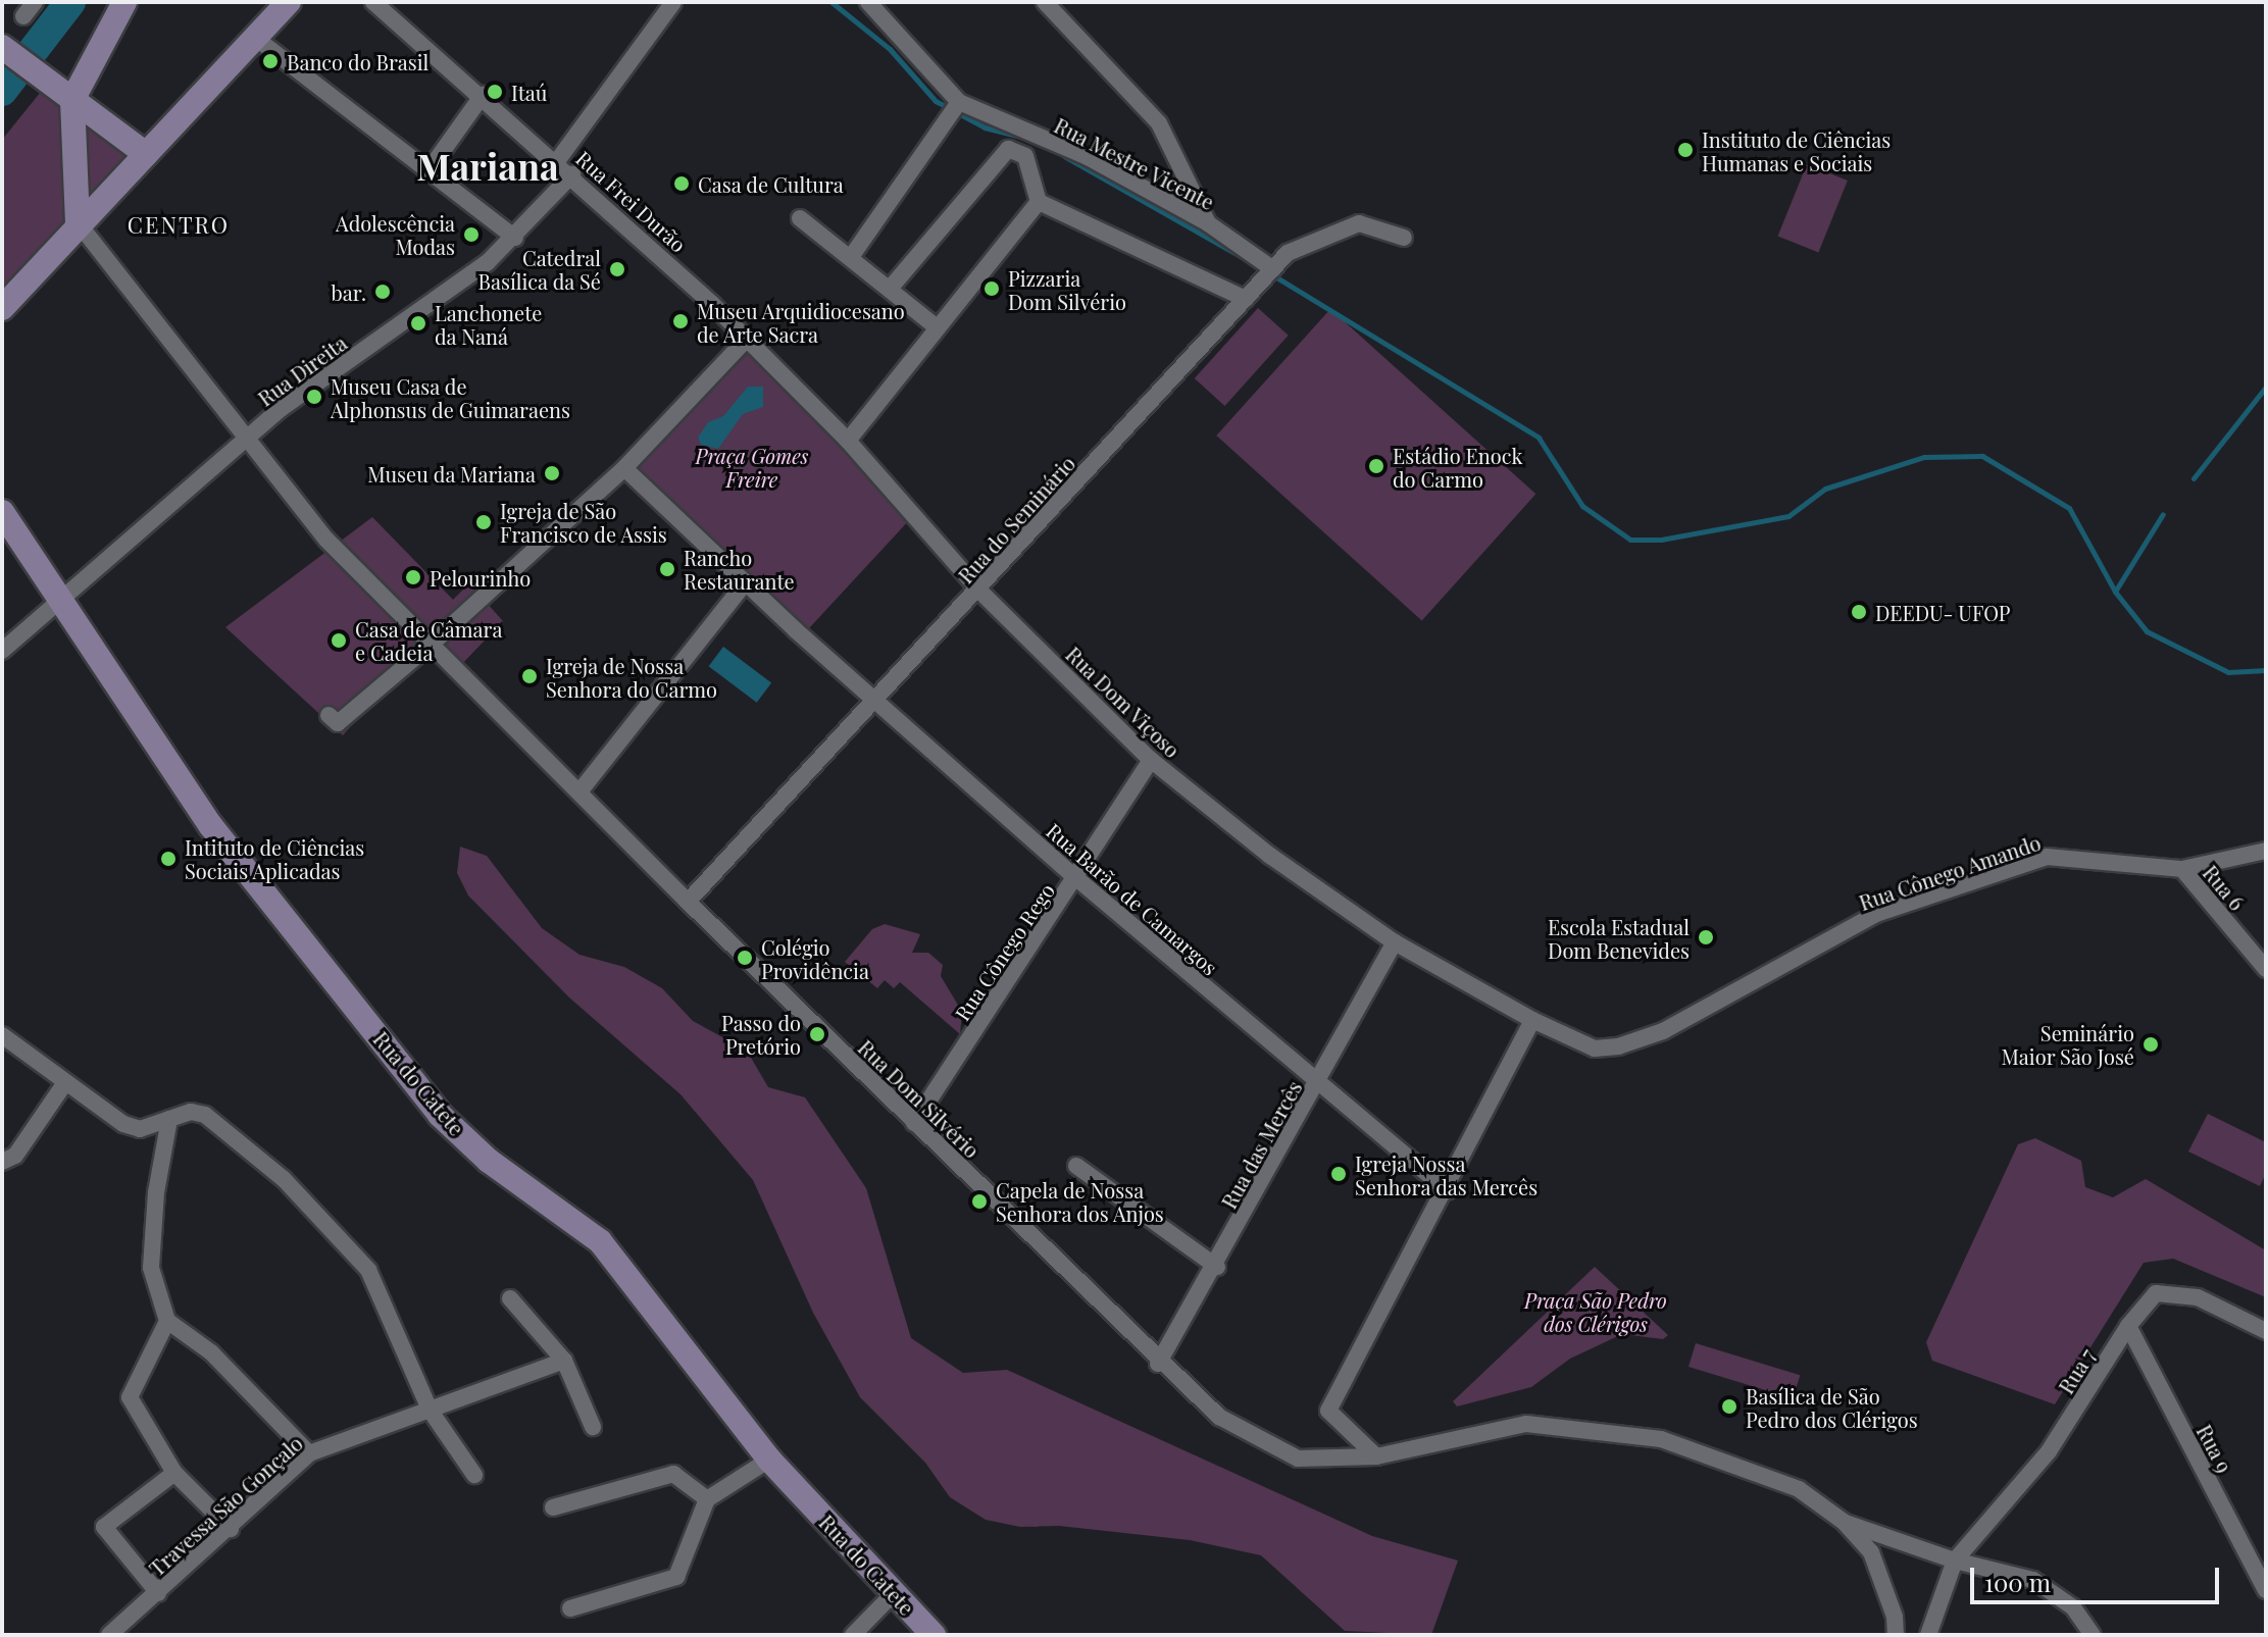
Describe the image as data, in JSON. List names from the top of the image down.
{
  "streets": {
    "street": [
      "Rua Mestre Vicente",
      "Rua Frei Durão",
      "Rua Direita",
      "Rua do Seminário",
      "Rua Dom Viçoso",
      "Rua Cônego Amando",
      "Rua 6",
      "Rua Barão de Camargos",
      "Rua Cônego Rego",
      "Rua do Catete",
      "Rua Dom Silvério",
      "Rua das Mercês",
      "Rua 7",
      "Rua 9",
      "Travessa São Gonçalo"
    ]
  },
  "crossings": [
    ["Rua Mestre Vicente", "Rua do Seminário"],
    ["Rua Frei Durão", "Rua Direita"],
    ["Rua Frei Durão", "Rua Dom Viçoso"],
    ["Rua Direita", "Rua do Catete"],
    ["Rua Direita", "Rua Dom Silvério"],
    ["Rua do Seminário", "Rua Dom Viçoso"],
    ["Rua do Seminário", "Rua Barão de Camargos"],
    ["Rua do Seminário", "Rua Dom Silvério"],
    ["Rua Dom Viçoso", "Rua Cônego Amando"],
    ["Rua Dom Viçoso", "Rua Cônego Rego"],
    ["Rua Dom Viçoso", "Rua das Mercês"],
    ["Rua Cônego Amando", "Rua 6"],
    ["Rua Barão de Camargos", "Rua Cônego Rego"],
    ["Rua Barão de Camargos", "Rua das Mercês"],
    ["Rua Cônego Rego", "Rua Dom Silvério"],
    ["Rua Dom Silvério", "Rua das Mercês"],
    ["Rua 7", "Rua 9"]
  ],
  "districts": ["Mariana", "CENTRO"],
  "parks": ["Praça Gomes Freire", "Praça São Pedro dos Clérigos"],
  "places": [
    "Banco do Brasil",
    "Itaú",
    "Instituto de Ciências Humanas e Sociais",
    "Casa de Cultura",
    "Adolescência Modas",
    "Catedral Basílica da Sé",
    "Pizzaria Dom Silvério",
    "bar.",
    "Museu Arquidiocesano de Arte Sacra",
    "Lanchonete da Naná",
    "Museu Casa de Alphonsus de Guimaraens",
    "Estádio Enock do Carmo",
    "Museu da Mariana",
    "Igreja de São Francisco de Assis",
    "Rancho Restaurante",
    "Pelourinho",
    "DEEDU- UFOP",
    "Casa de Câmara e Cadeia",
    "Igreja de Nossa Senhora do Carmo",
    "Intituto de Ciências Sociais Aplicadas",
    "Escola Estadual Dom Benevides",
    "Colégio Providência",
    "Passo do Pretório",
    "Seminário Maior São José",
    "Igreja Nossa Senhora das Mercês",
    "Capela de Nossa Senhora dos Anjos",
    "Basílica de São Pedro dos Clérigos"
  ],
  "scale_bar": "100 m"
}
